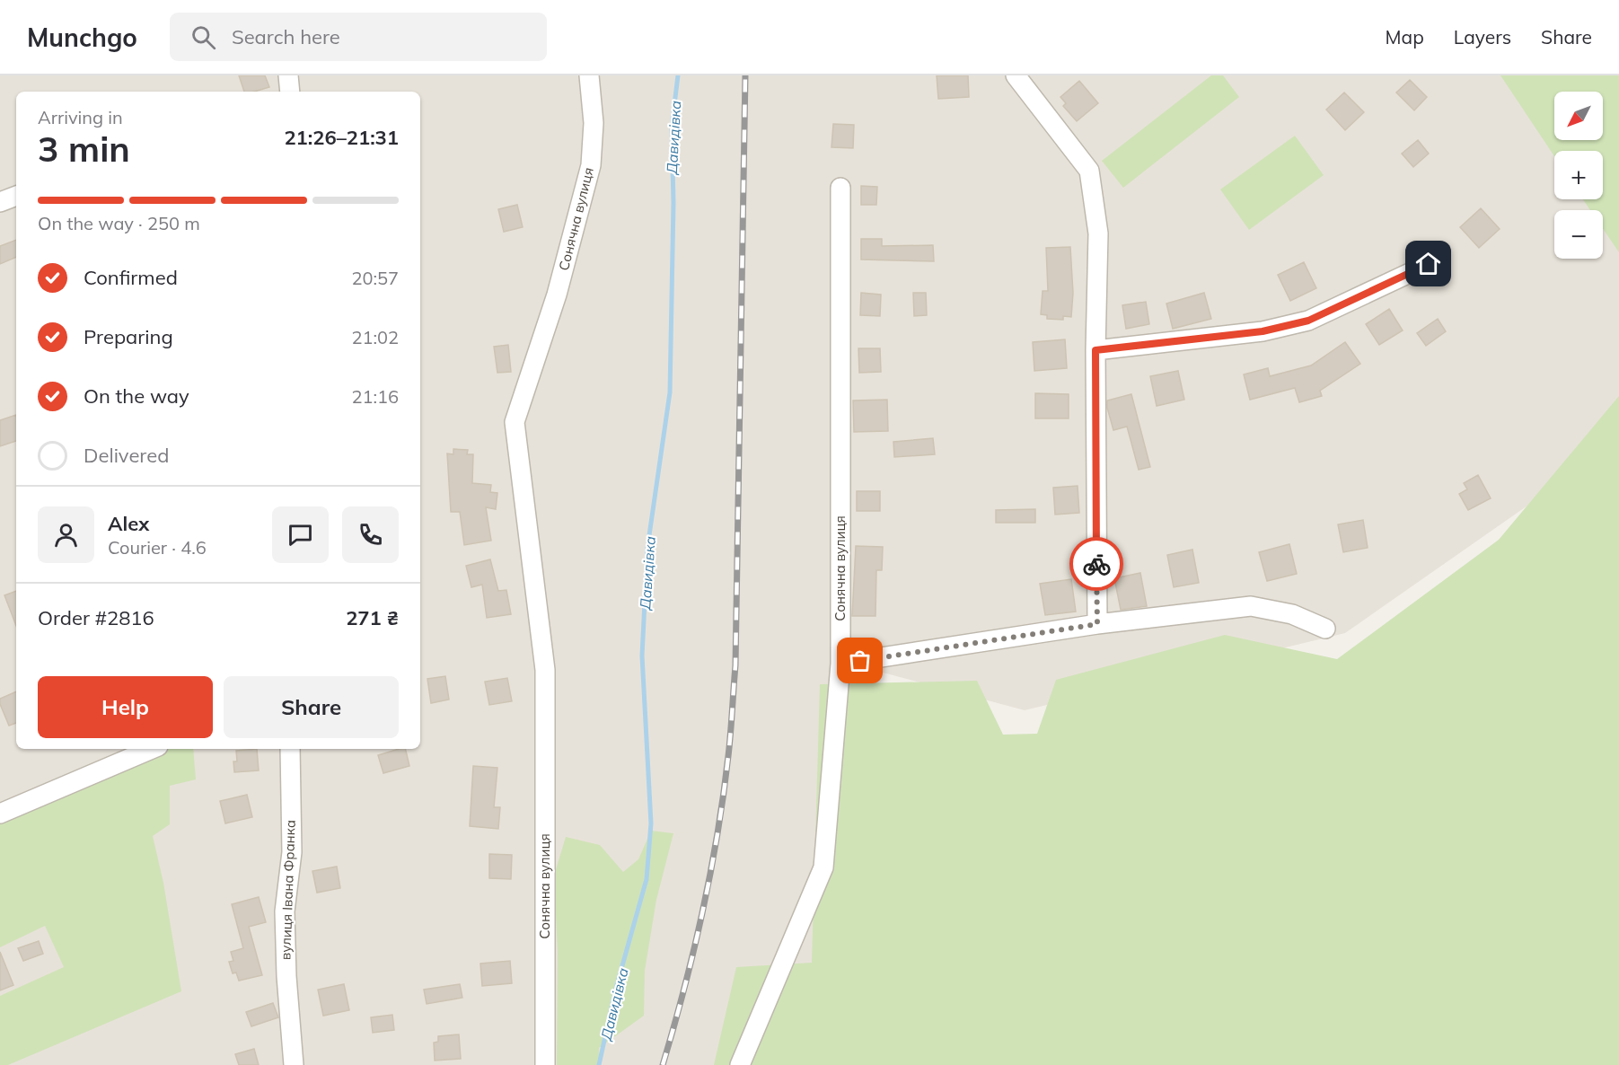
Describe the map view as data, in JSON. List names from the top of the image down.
{
  "streets": {
    "street": ["Сонячна вулиця", "вулиця Івана Франка"]
  },
  "water": ["Давидівка"],
  "north": "bottom left",
  "page": {
    "header": "Munchgo",
    "search": "Search here",
    "nav": ["Map", "Layers", "Share"],
    "map_buttons": ["+", "−"],
    "heading": ["3 min", "Arriving in", "21:26–21:31"],
    "panel": [
      "Alex",
      "Courier · 4.6",
      "Order #2816",
      "271 ₴"
    ],
    "bar": "On the way · 250 m",
    "list": [
      ["Confirmed", "20:57"],
      ["Preparing", "21:02"],
      ["On the way", "21:16"],
      "Delivered"
    ],
    "buttons": ["Help", "Share"]
  }
}
